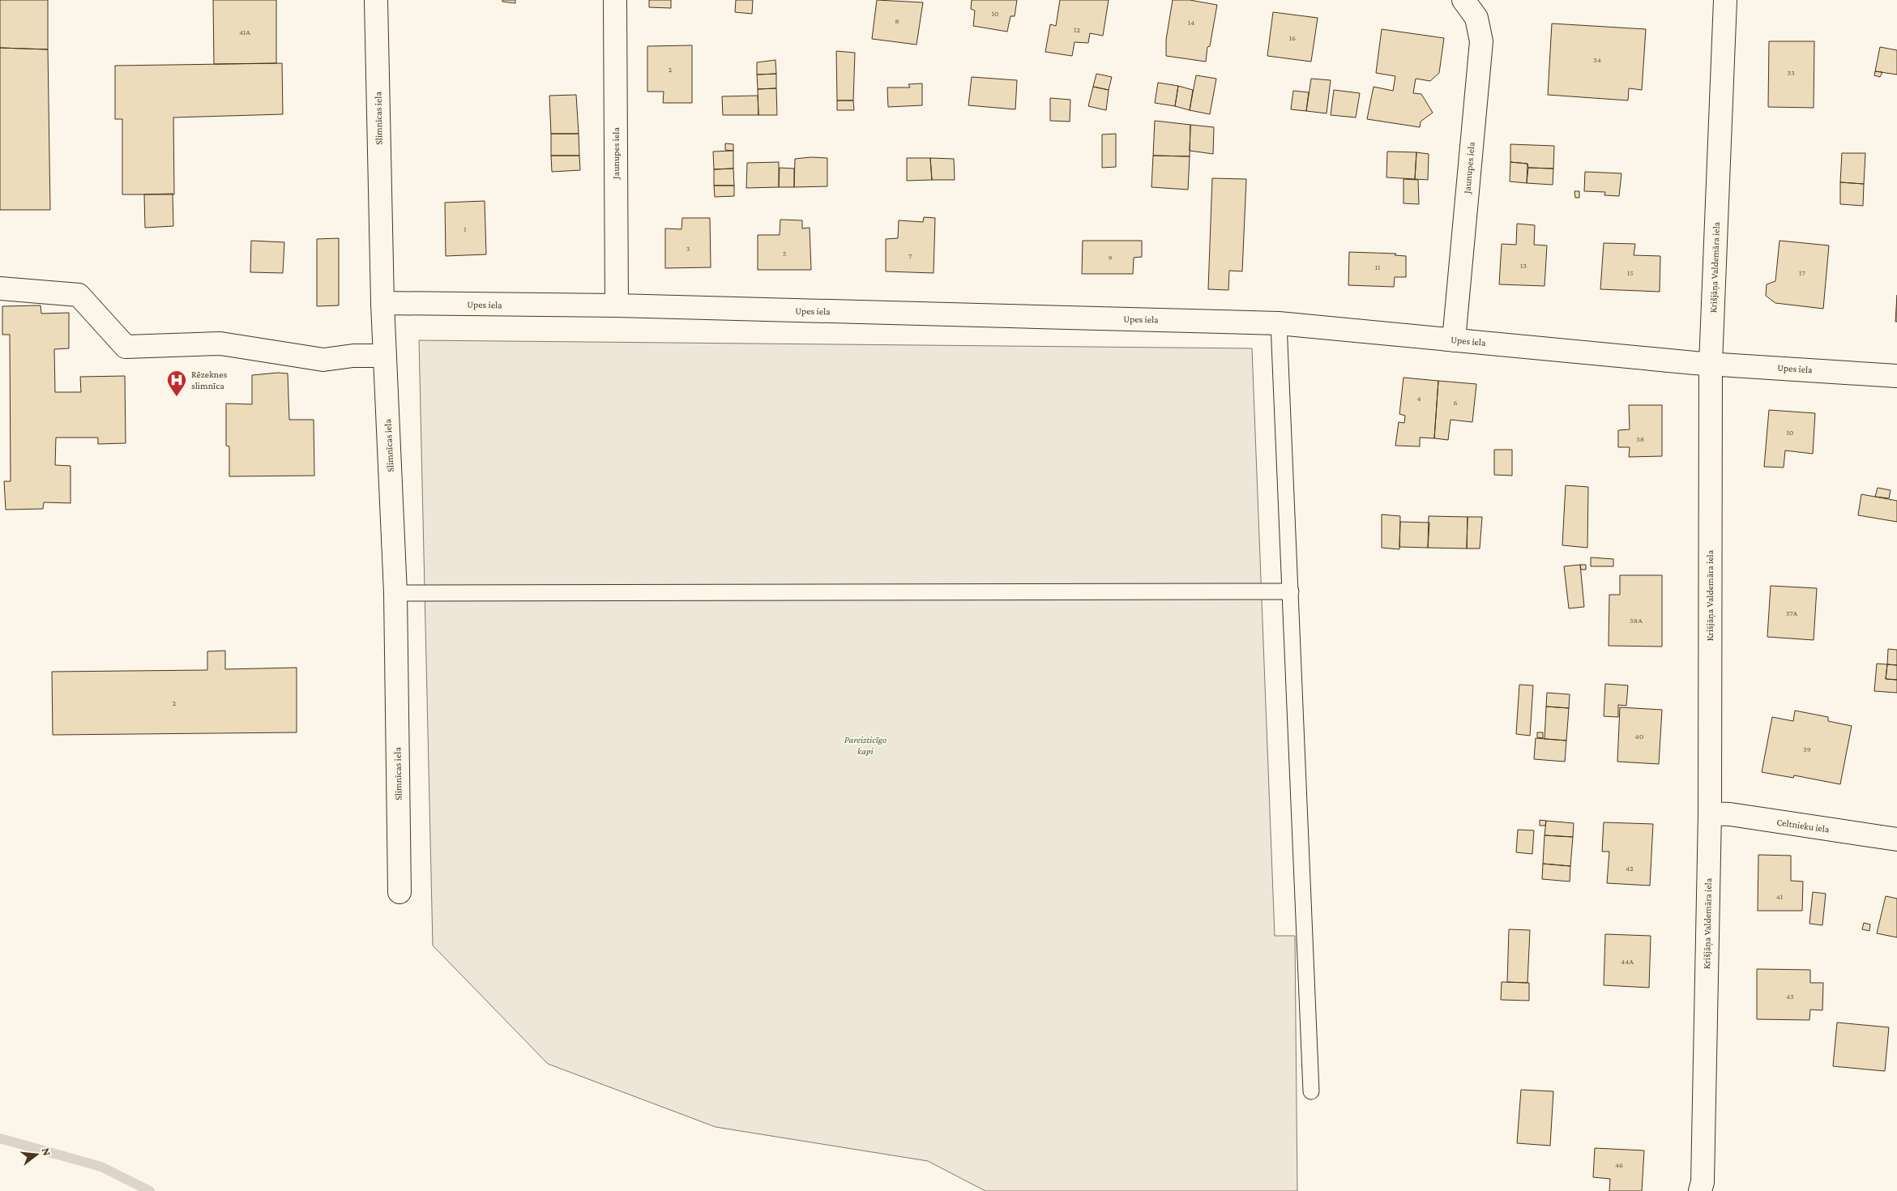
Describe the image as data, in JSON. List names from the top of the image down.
{
  "streets": {
    "street": [
      "Slimnīcas iela",
      "Jaunupes iela",
      "Krišjāņa Valdemāra iela",
      "Upes iela",
      "Celtnieku iela"
    ]
  },
  "crossings": [
    ["Slimnīcas iela", "Upes iela"],
    ["Jaunupes iela", "Upes iela"],
    ["Krišjāņa Valdemāra iela", "Upes iela"],
    ["Krišjāņa Valdemāra iela", "Celtnieku iela"]
  ],
  "parks": ["Pareizticīgo kapi"],
  "places": {
    "hospital": ["Rēzeknes slimnīca"]
  },
  "house_numbers": [
    "10",
    "8",
    "14",
    "12",
    "41A",
    "16",
    "34",
    "2",
    "33",
    "1",
    "3",
    "5",
    "7",
    "9",
    "13",
    "11",
    "15",
    "17",
    "4",
    "6",
    "10",
    "38",
    "37A",
    "38A",
    "2",
    "40",
    "39",
    "42",
    "41",
    "44A",
    "43",
    "46"
  ],
  "north": "right"
}
